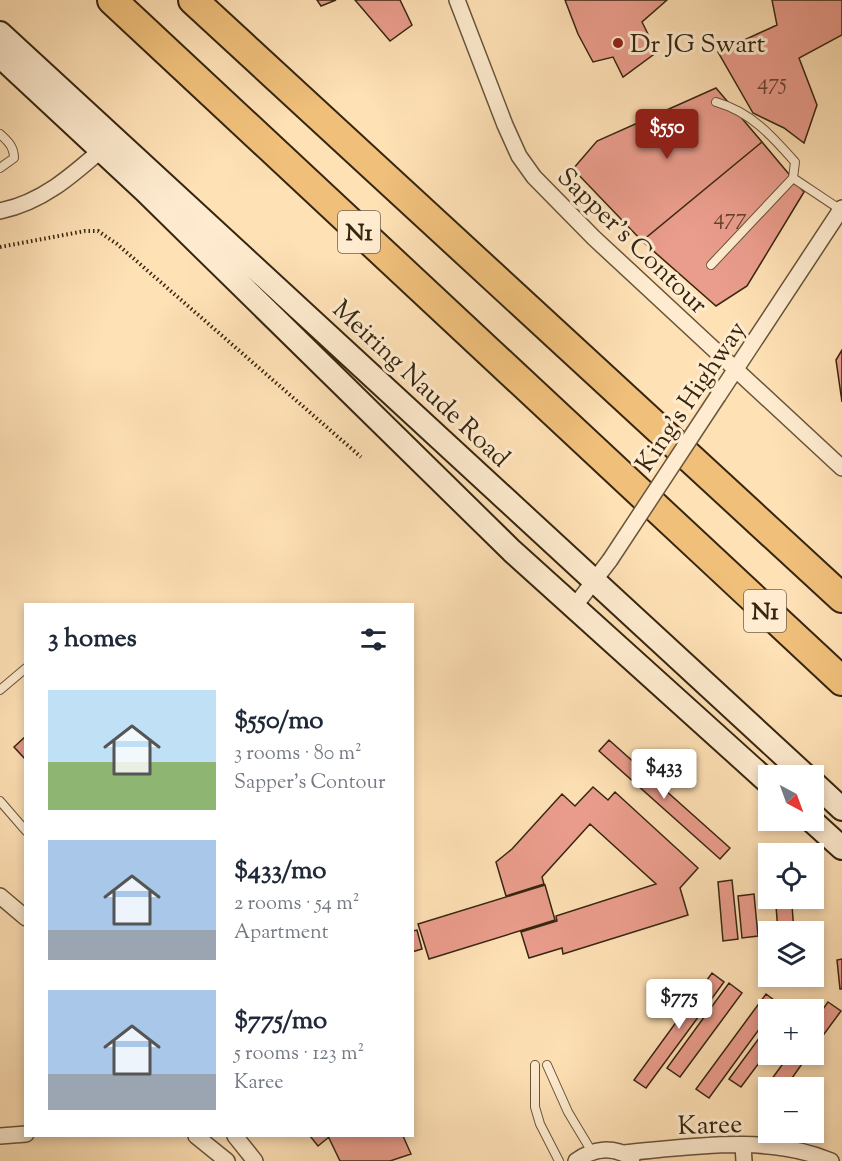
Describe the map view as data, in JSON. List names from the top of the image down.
{
  "streets": {
    "highway": ["N1"],
    "street": [
      "Sapper's Contour",
      "Meiring Naude Road",
      "King's Highway",
      "Karee"
    ]
  },
  "crossings": [
    ["Sapper's Contour", "King's Highway"],
    ["Meiring Naude Road", "King's Highway"]
  ],
  "places": ["Dr JG Swart"],
  "house_numbers": ["475", "477"],
  "north": "bottom right",
  "page": {
    "price": ["$550", "$433", "$775"],
    "heading": "3 homes",
    "list": [
      {
        "name": "$550/mo",
        "note": "3 rooms · 80 m² · Sapper's Contour"
      },
      {
        "name": "$433/mo",
        "note": "2 rooms · 54 m² · Apartment"
      },
      {
        "name": "$775/mo",
        "note": "5 rooms · 123 m² · Karee"
      }
    ],
    "map_buttons": ["+", "−"]
  }
}
